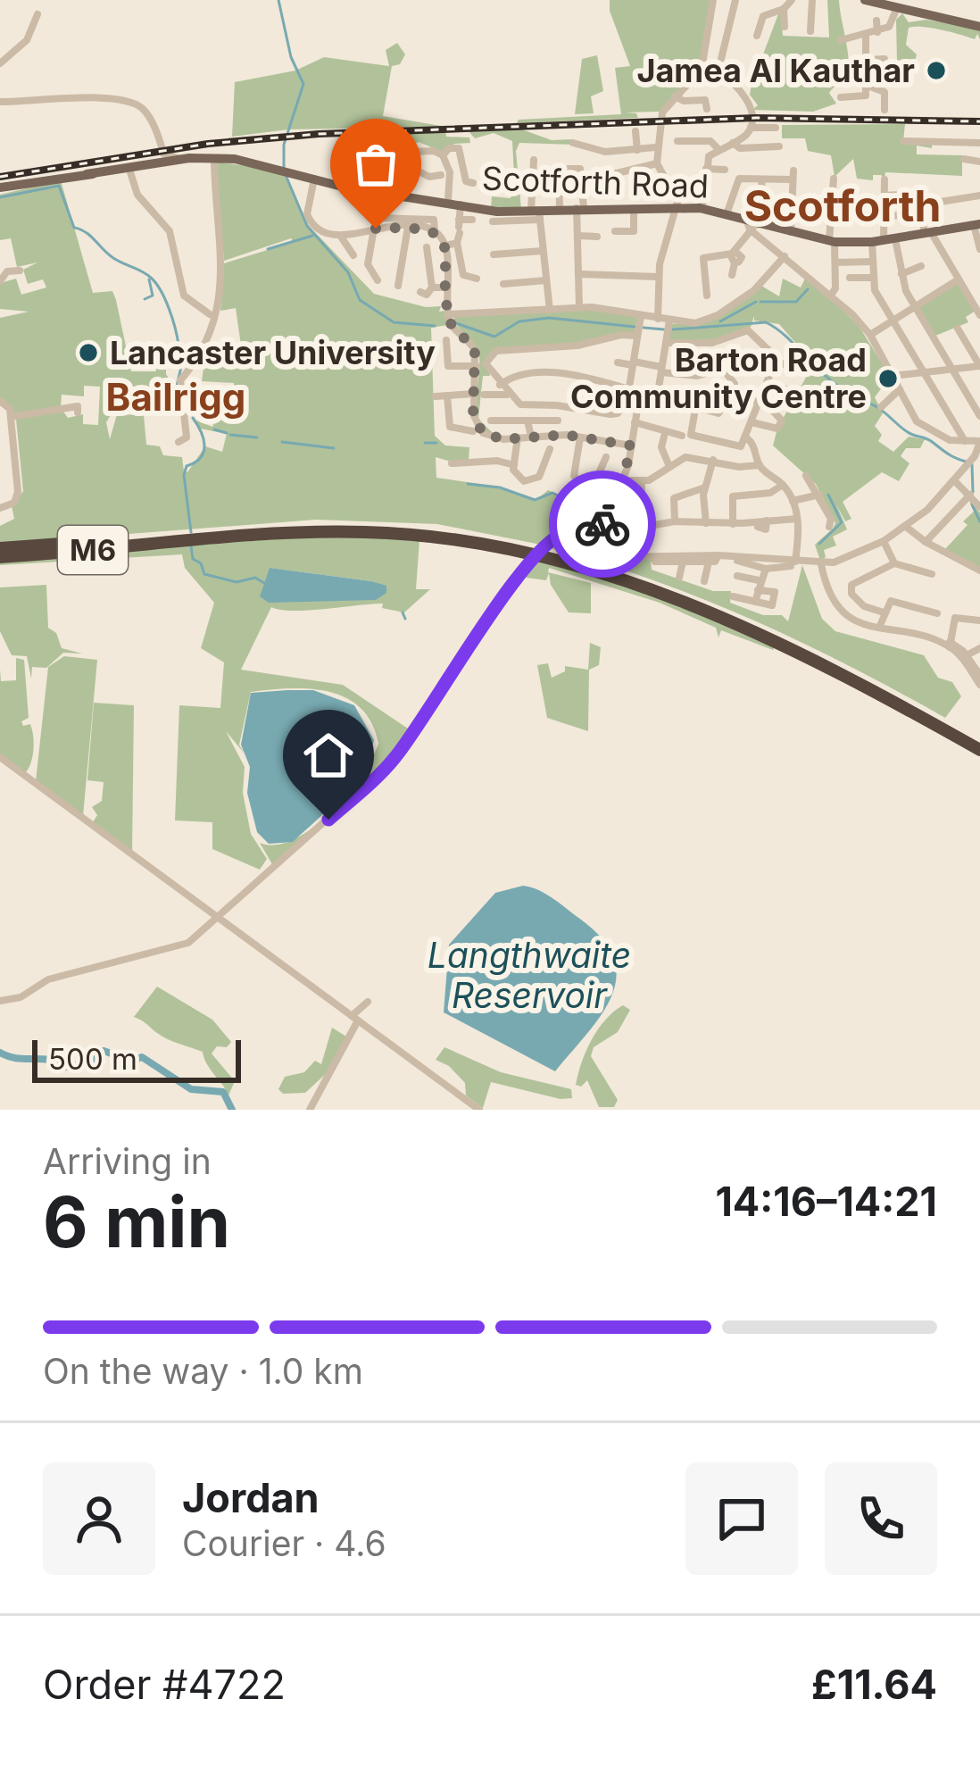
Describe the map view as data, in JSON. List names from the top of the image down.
{
  "streets": {
    "highway": ["M6"],
    "main road": ["Scotforth Road"]
  },
  "districts": ["Scotforth", "Bailrigg"],
  "water": ["Langthwaite Reservoir"],
  "places": ["Jamea Al Kauthar", "Lancaster University", "Barton Road Community Centre"],
  "scale_bar": "500 m",
  "page": {
    "scale": "500 m",
    "heading": ["6 min", "Arriving in", "14:16–14:21"],
    "panel": [
      "Jordan",
      "Courier · 4.6",
      "Order #4722",
      "£11.64"
    ],
    "bar": "On the way · 1.0 km"
  }
}
